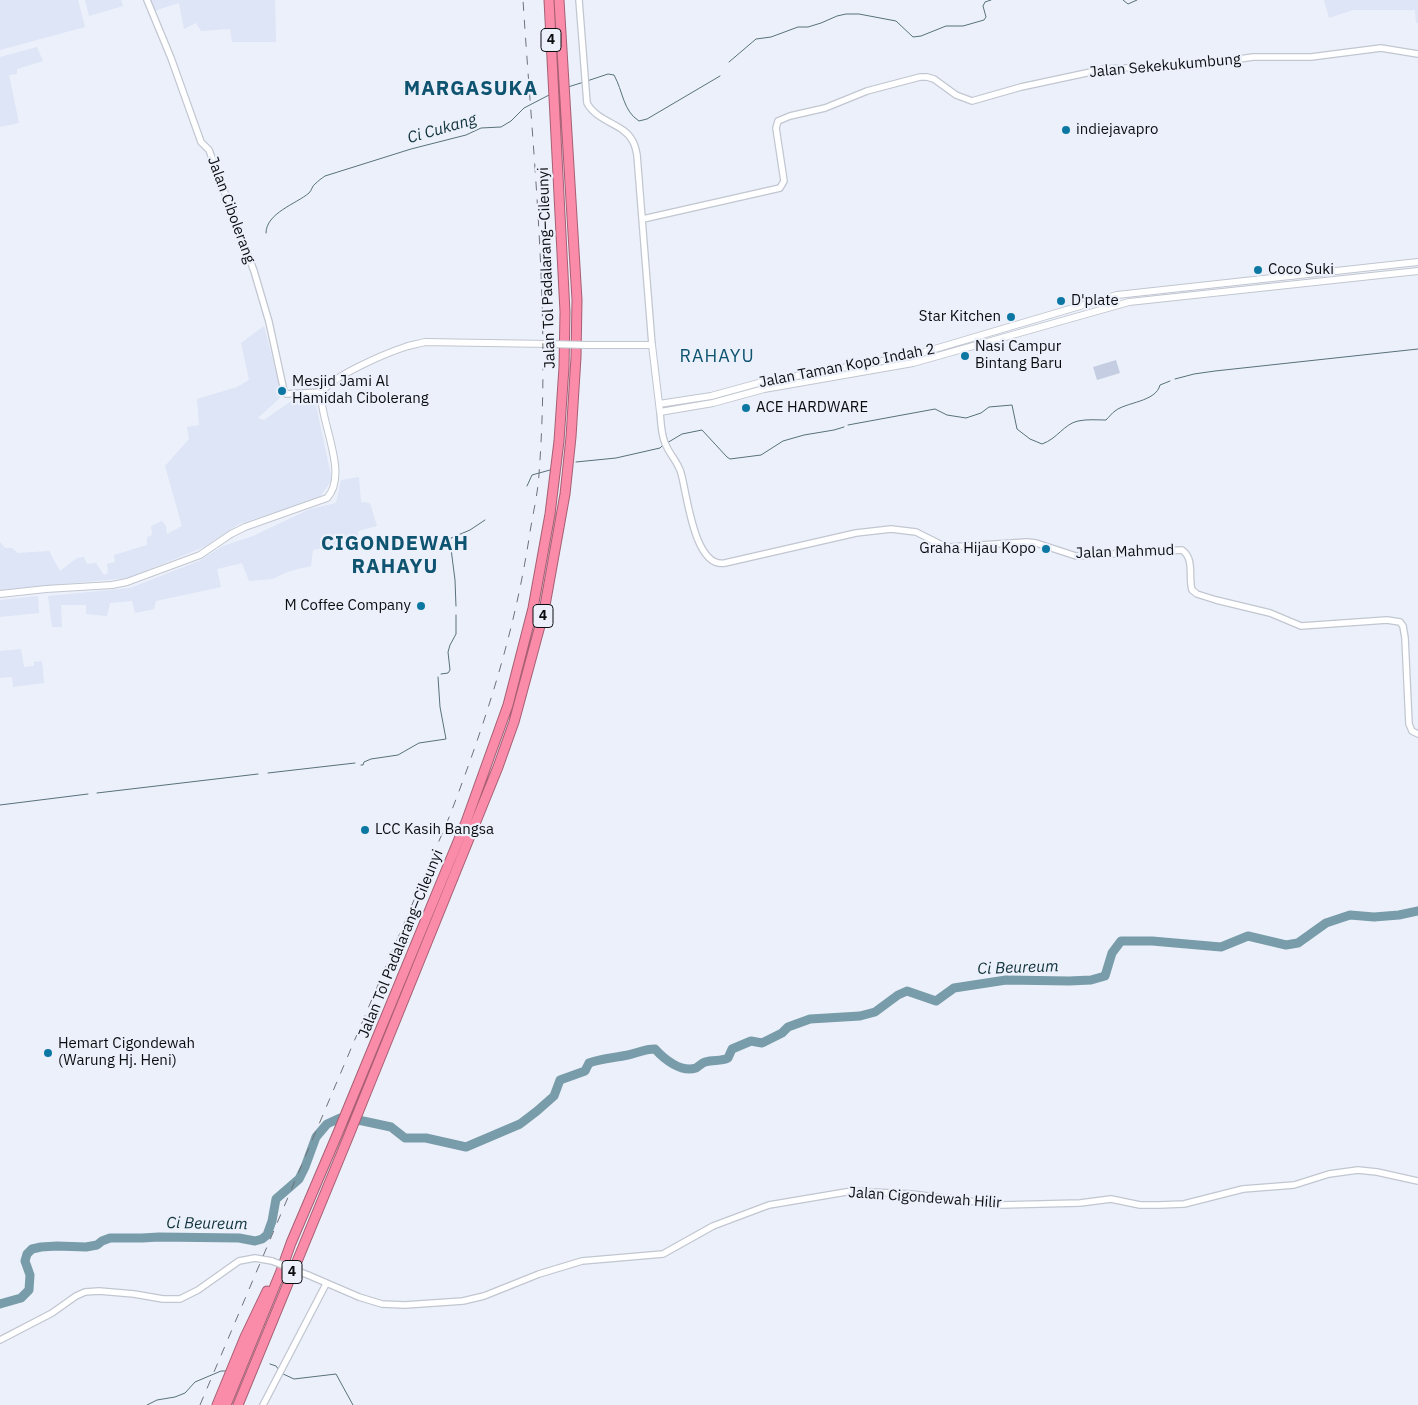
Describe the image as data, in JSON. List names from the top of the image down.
{
  "streets": {
    "highway": ["4", "Jalan Tol Padalarang–Cileunyi"],
    "main road": ["Jalan Taman Kopo Indah 2"],
    "street": [
      "Jalan Sekekukumbung",
      "Jalan Cibolerang",
      "Jalan Mahmud",
      "Jalan Cigondewah Hilir"
    ]
  },
  "crossings": [
    ["Jalan Taman Kopo Indah 2", "Jalan Mahmud"]
  ],
  "districts": ["MARGASUKA", "RAHAYU", "CIGONDEWAH RAHAYU"],
  "water": ["Ci Cukang", "Ci Beureum"],
  "places": [
    "indiejavapro",
    "Coco Suki",
    "D'plate",
    "Star Kitchen",
    "Nasi Campur Bintang Baru",
    "Mesjid Jami Al Hamidah Cibolerang",
    "ACE HARDWARE",
    "Graha Hijau Kopo",
    "M Coffee Company",
    "LCC Kasih Bangsa",
    "Hemart Cigondewah (Warung Hj. Heni)"
  ]
}
